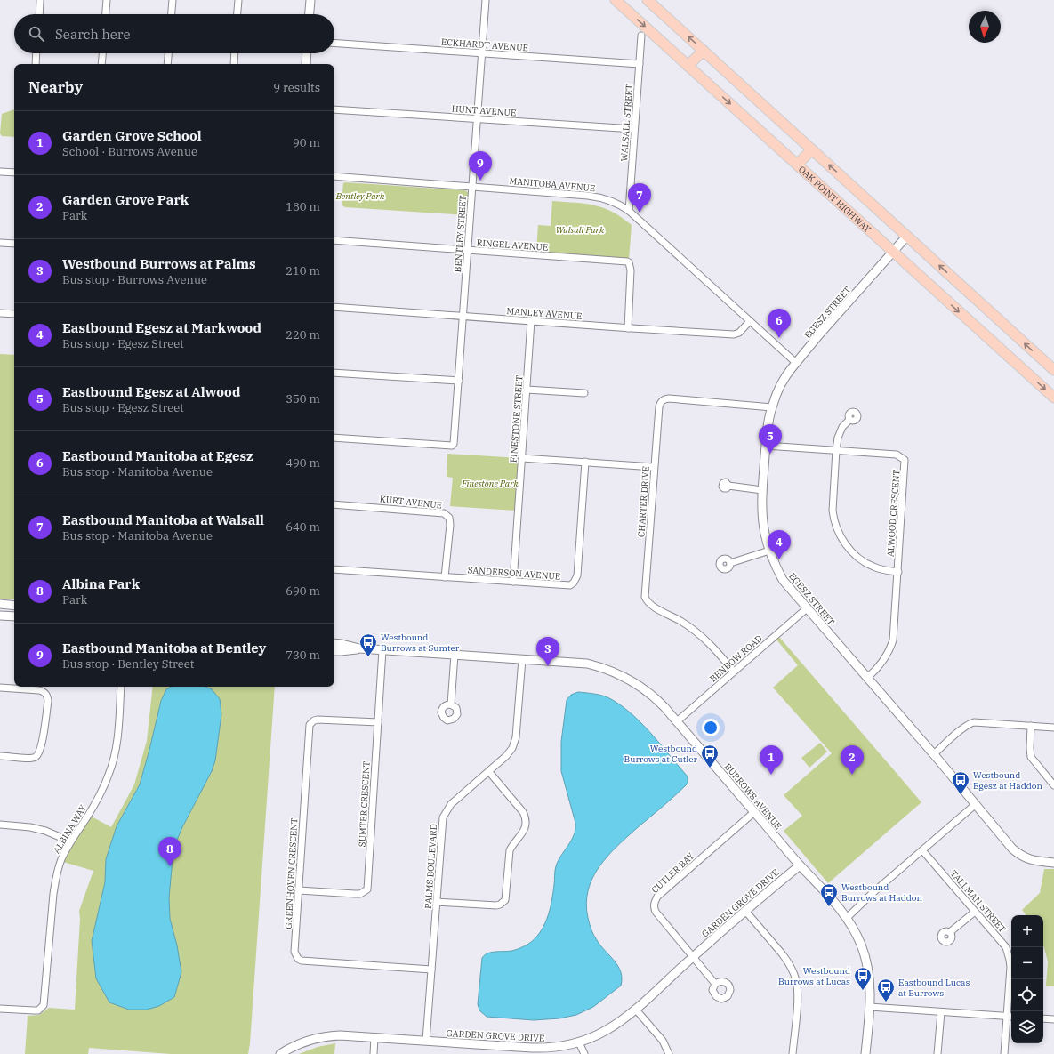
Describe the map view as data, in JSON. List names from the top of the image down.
{
  "streets": {
    "main road": ["OAK POINT HIGHWAY"],
    "street": [
      "ECKHARDT AVENUE",
      "HUNT AVENUE",
      "WALSALL STREET",
      "MANITOBA AVENUE",
      "BENTLEY STREET",
      "RINGEL AVENUE",
      "EGESZ STREET",
      "MANLEY AVENUE",
      "FINESTONE STREET",
      "KURT AVENUE",
      "CHARTER DRIVE",
      "ALWOOD CRESCENT",
      "SANDERSON AVENUE",
      "BENBOW ROAD",
      "BURROWS AVENUE",
      "SUMTER CRESCENT",
      "ALBINA WAY",
      "PALMS BOULEVARD",
      "CUTLER BAY",
      "GREENHOVEN CRESCENT",
      "TALLMAN STREET",
      "GARDEN GROVE DRIVE"
    ]
  },
  "crossings": [
    ["ECKHARDT AVENUE", "WALSALL STREET"],
    ["ECKHARDT AVENUE", "BENTLEY STREET"],
    ["HUNT AVENUE", "WALSALL STREET"],
    ["HUNT AVENUE", "BENTLEY STREET"],
    ["WALSALL STREET", "MANITOBA AVENUE"],
    ["MANITOBA AVENUE", "BENTLEY STREET"],
    ["MANITOBA AVENUE", "EGESZ STREET"],
    ["MANITOBA AVENUE", "MANLEY AVENUE"],
    ["OAK POINT HIGHWAY", "EGESZ STREET"],
    ["BENTLEY STREET", "RINGEL AVENUE"],
    ["BENTLEY STREET", "MANLEY AVENUE"],
    ["RINGEL AVENUE", "MANLEY AVENUE"],
    ["EGESZ STREET", "CHARTER DRIVE"],
    ["EGESZ STREET", "ALWOOD CRESCENT"],
    ["EGESZ STREET", "BENBOW ROAD"],
    ["MANLEY AVENUE", "FINESTONE STREET"],
    ["FINESTONE STREET", "SANDERSON AVENUE"],
    ["KURT AVENUE", "SANDERSON AVENUE"],
    ["CHARTER DRIVE", "BENBOW ROAD"],
    ["BENBOW ROAD", "BURROWS AVENUE"],
    ["BURROWS AVENUE", "SUMTER CRESCENT"],
    ["BURROWS AVENUE", "PALMS BOULEVARD"],
    ["BURROWS AVENUE", "CUTLER BAY"],
    ["BURROWS AVENUE", "GARDEN GROVE DRIVE"],
    ["SUMTER CRESCENT", "GREENHOVEN CRESCENT"],
    ["PALMS BOULEVARD", "GREENHOVEN CRESCENT"],
    ["PALMS BOULEVARD", "GARDEN GROVE DRIVE"],
    ["CUTLER BAY", "GARDEN GROVE DRIVE"]
  ],
  "parks": ["Bentley Park", "Walsall Park", "Finestone Park"],
  "places": {
    "bus stop": [
      "Westbound Burrows at Sumter",
      "Westbound Burrows at Cutler",
      "Westbound Egesz at Haddon",
      "Westbound Burrows at Haddon",
      "Westbound Burrows at Lucas",
      "Eastbound Lucas at Burrows"
    ]
  },
  "north": "bottom",
  "page": {
    "search": "Search here",
    "heading": ["Nearby", "9 results"],
    "list": [
      {
        "mark": "1",
        "name": "Garden Grove School",
        "note": "School · Burrows Avenue",
        "value": "90 m"
      },
      {
        "mark": "2",
        "name": "Garden Grove Park",
        "note": "Park",
        "value": "180 m"
      },
      {
        "mark": "3",
        "name": "Westbound Burrows at Palms",
        "note": "Bus stop · Burrows Avenue",
        "value": "210 m"
      },
      {
        "mark": "4",
        "name": "Eastbound Egesz at Markwood",
        "note": "Bus stop · Egesz Street",
        "value": "220 m"
      },
      {
        "mark": "5",
        "name": "Eastbound Egesz at Alwood",
        "note": "Bus stop · Egesz Street",
        "value": "350 m"
      },
      {
        "mark": "6",
        "name": "Eastbound Manitoba at Egesz",
        "note": "Bus stop · Manitoba Avenue",
        "value": "490 m"
      },
      {
        "mark": "7",
        "name": "Eastbound Manitoba at Walsall",
        "note": "Bus stop · Manitoba Avenue",
        "value": "640 m"
      },
      {
        "mark": "8",
        "name": "Albina Park",
        "note": "Park",
        "value": "690 m"
      },
      {
        "mark": "9",
        "name": "Eastbound Manitoba at Bentley",
        "note": "Bus stop · Bentley Street",
        "value": "730 m"
      }
    ],
    "pins": [
      "9",
      "7",
      "6",
      "5",
      "4",
      "3",
      "1",
      "2",
      "8"
    ],
    "map_buttons": ["+", "−"]
  }
}
